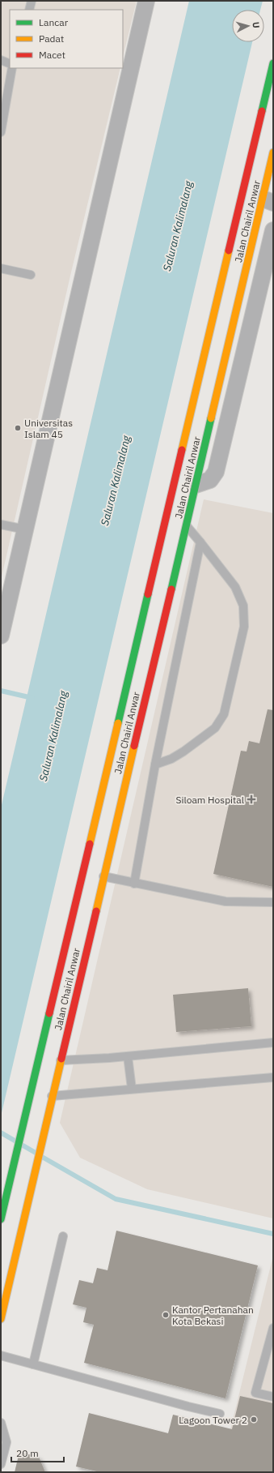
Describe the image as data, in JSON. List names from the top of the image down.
{
  "streets": {
    "main road": ["Jalan Chairil Anwar"]
  },
  "water": ["Saluran Kalimalang"],
  "places": {
    "other": ["Universitas Islam 45", "Kantor Pertanahan Kota Bekasi", "Lagoon Tower 2"],
    "health": ["Siloam Hospital"]
  },
  "legend": ["Lancar", "Padat", "Macet"],
  "scale_bar": "20 m",
  "north": "right"
}
